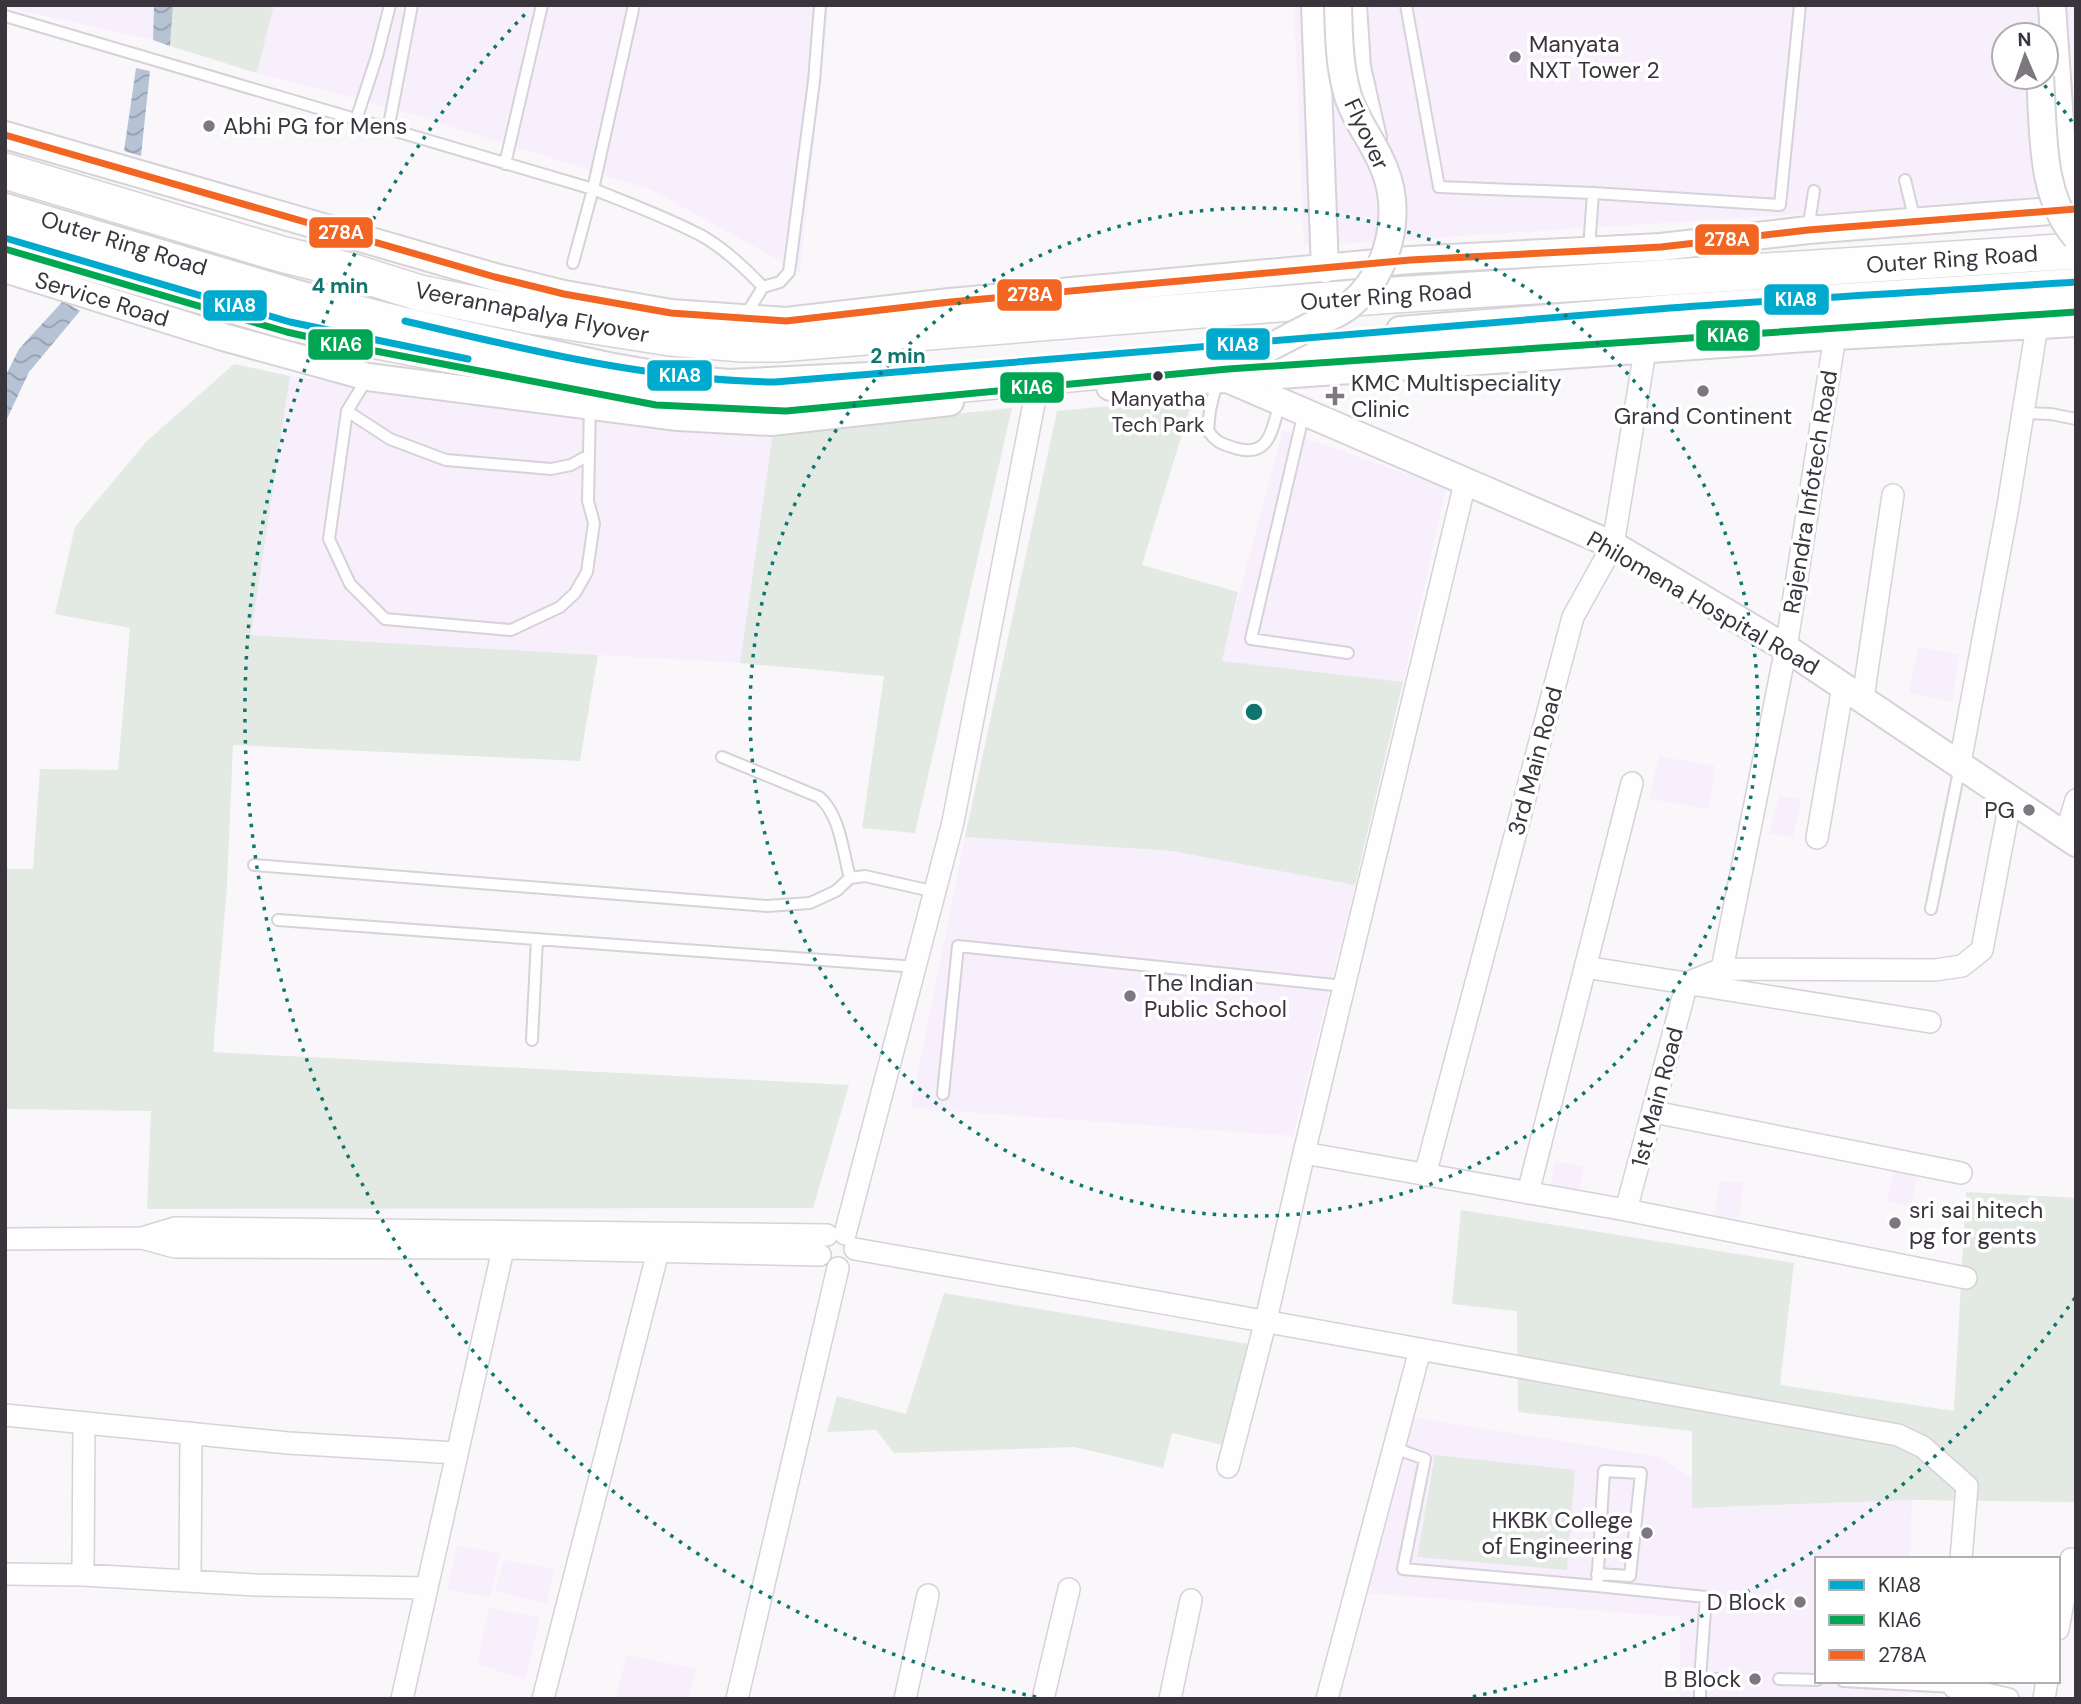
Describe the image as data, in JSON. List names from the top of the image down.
{
  "streets": {
    "highway": ["Outer Ring Road", "Veerannapalya Flyover"],
    "street": [
      "Flyover",
      "Service Road",
      "Rajendra Infotech Road",
      "Philomena Hospital Road",
      "3rd Main Road",
      "1st Main Road"
    ]
  },
  "crossings": [
    ["Flyover", "Service Road"],
    ["Flyover", "Philomena Hospital Road"],
    ["Outer Ring Road", "Veerannapalya Flyover"],
    ["Service Road", "Rajendra Infotech Road"],
    ["Service Road", "Philomena Hospital Road"],
    ["Service Road", "3rd Main Road"],
    ["Rajendra Infotech Road", "Philomena Hospital Road"],
    ["Philomena Hospital Road", "3rd Main Road"]
  ],
  "places": {
    "other": [
      "Manyata NXT Tower 2",
      "Abhi PG for Mens",
      "Manyatha Tech Park",
      "Grand Continent",
      "PG",
      "The Indian Public School",
      "sri sai hitech pg for gents",
      "HKBK College of Engineering",
      "D Block",
      "B Block"
    ],
    "health": ["KMC Multispeciality Clinic"]
  },
  "lines": ["transit line 278A", "transit line KIA8", "transit line KIA6"],
  "legend": ["KIA8", "KIA6", "278A"],
  "north": "top",
  "rings": ["4 min", "2 min"]
}
